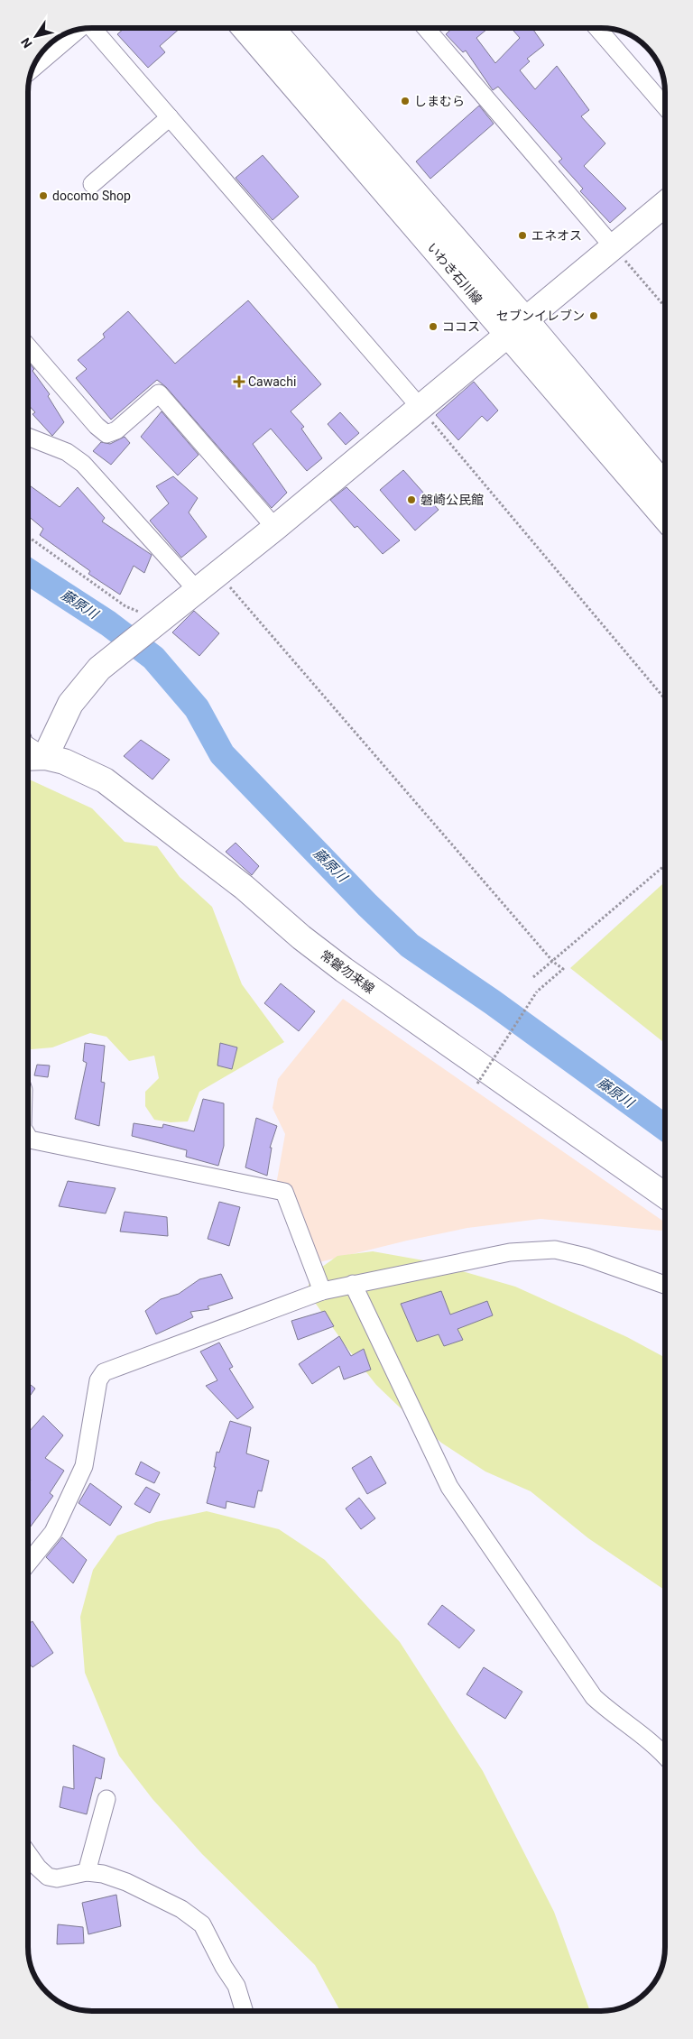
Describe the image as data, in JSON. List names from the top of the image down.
{
  "streets": {
    "main road": ["いわき石川線", "常磐勿来線"]
  },
  "water": ["藤原川"],
  "places": {
    "other": [
      "しまむら",
      "docomo Shop",
      "エネオス",
      "セブンイレブン",
      "ココス",
      "磐崎公民館"
    ],
    "health": ["Cawachi"]
  },
  "north": "bottom left"
}
